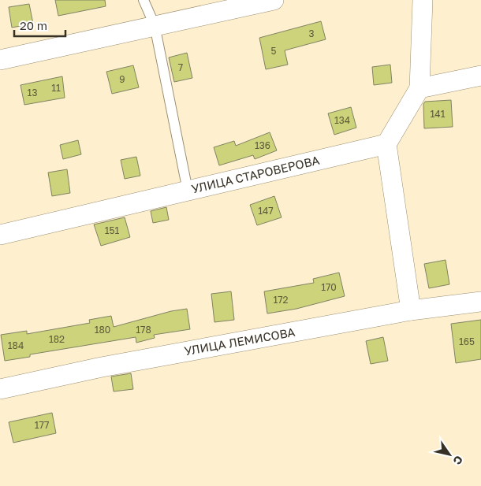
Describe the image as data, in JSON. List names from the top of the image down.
{
  "streets": {
    "street": ["УЛИЦА СТАРОВЕРОВА", "УЛИЦА ЛЕМИСОВА"]
  },
  "house_numbers": [
    "3",
    "5",
    "7",
    "9",
    "11",
    "13",
    "141",
    "134",
    "136",
    "147",
    "151",
    "170",
    "172",
    "180",
    "178",
    "182",
    "165",
    "184",
    "177"
  ],
  "scale_bar": "20 m",
  "north": "bottom right"
}
